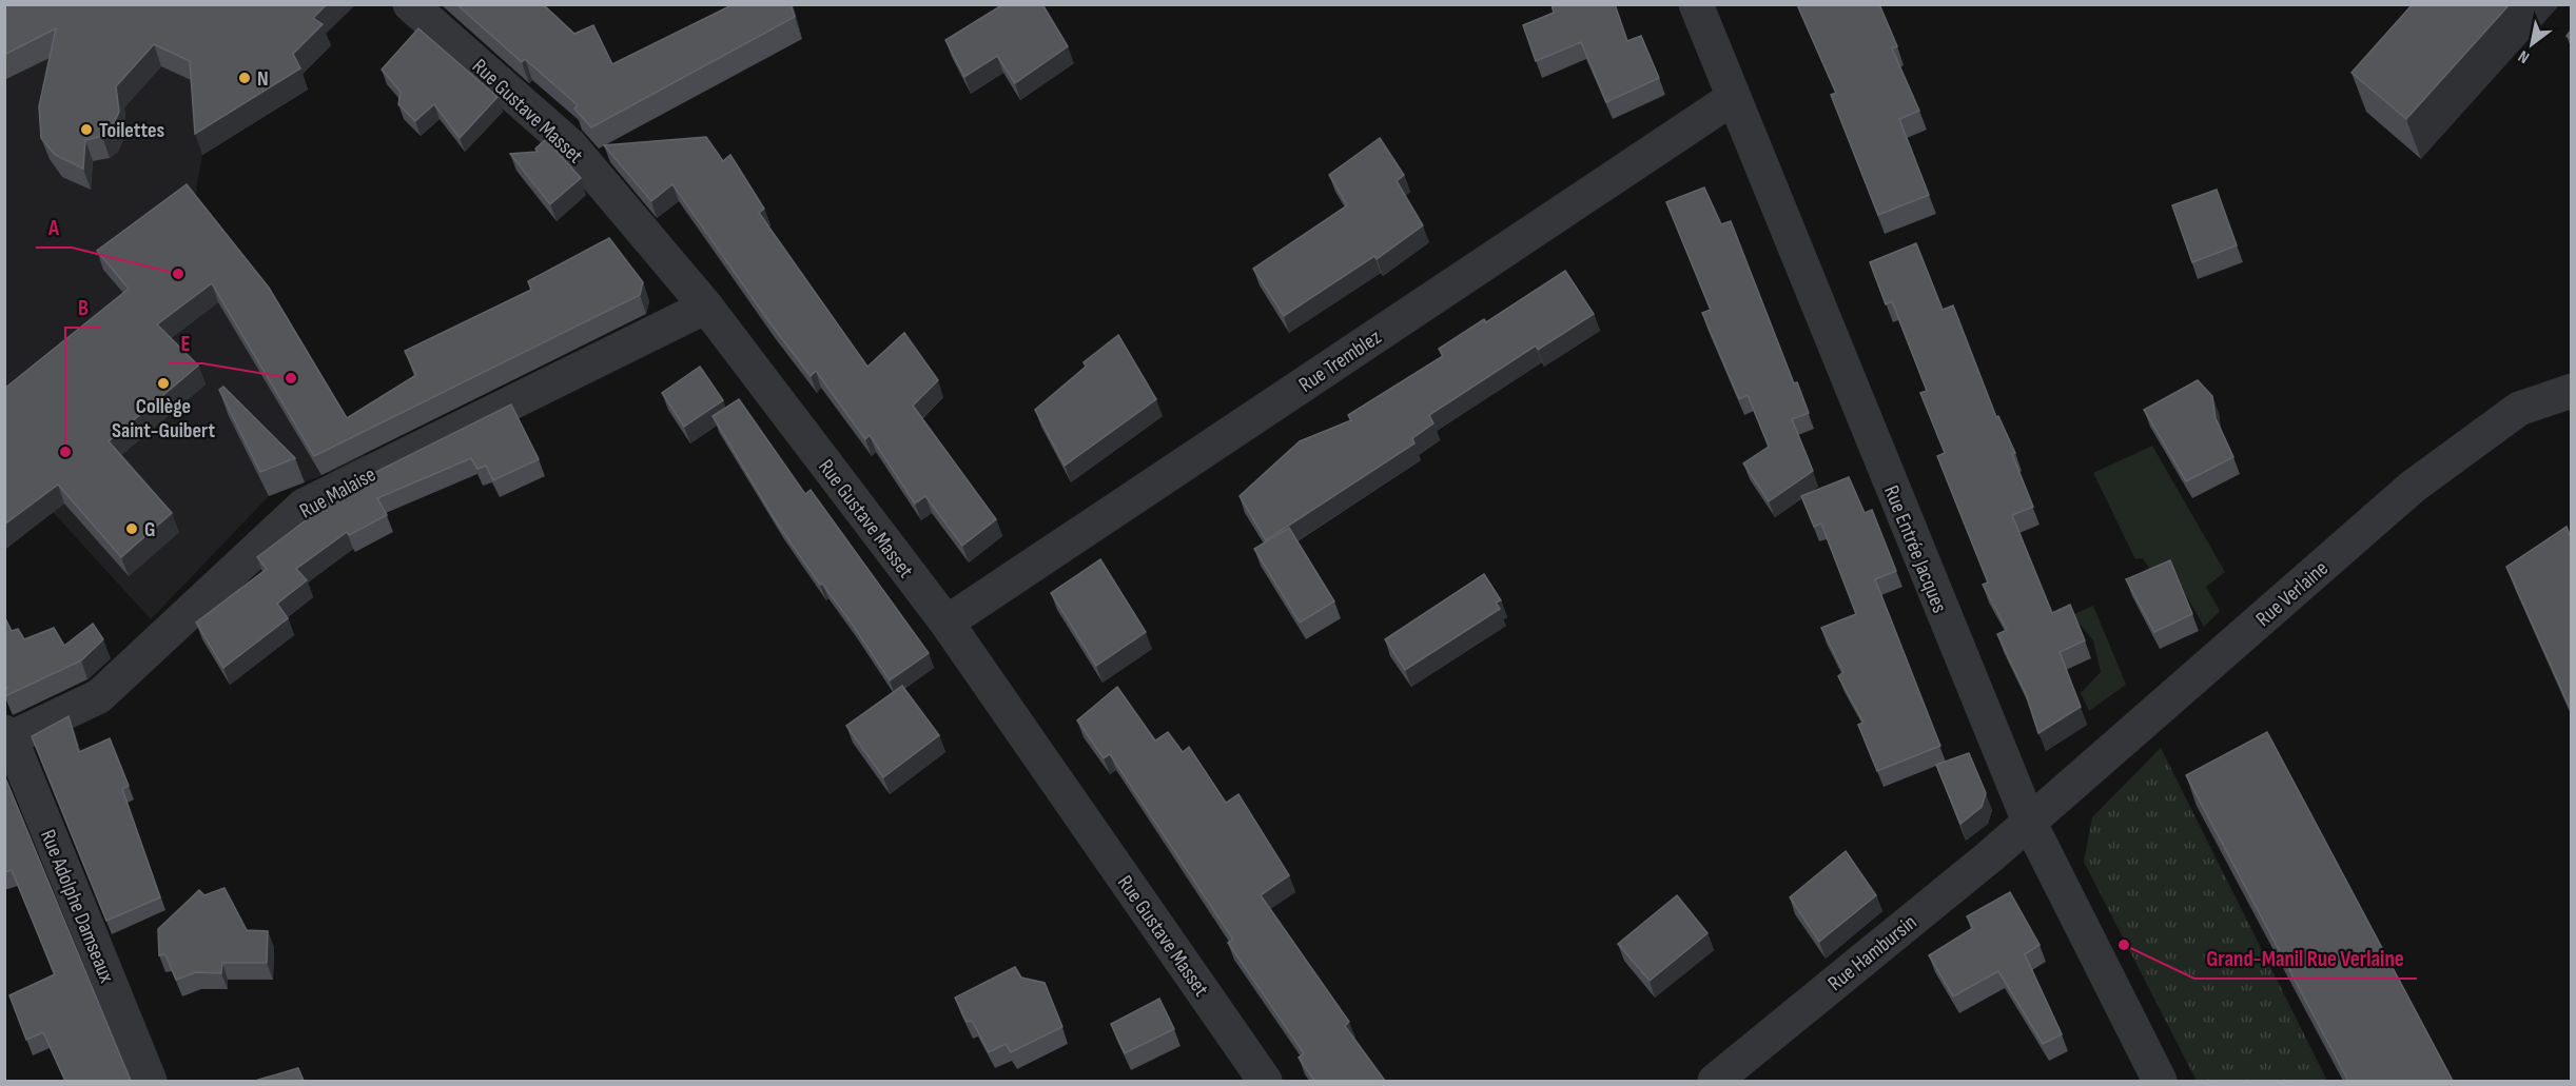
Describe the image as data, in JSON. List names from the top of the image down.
{
  "streets": {
    "street": [
      "Rue Gustave Masset",
      "Rue Tremblez",
      "Rue Malaise",
      "Rue Entrée Jacques",
      "Rue Verlaine",
      "Rue Adolphe Damseaux",
      "Rue Hambursin"
    ]
  },
  "crossings": [
    ["Rue Gustave Masset", "Rue Tremblez"],
    ["Rue Gustave Masset", "Rue Malaise"],
    ["Rue Tremblez", "Rue Entrée Jacques"],
    ["Rue Malaise", "Rue Adolphe Damseaux"],
    ["Rue Entrée Jacques", "Rue Verlaine"],
    ["Rue Entrée Jacques", "Rue Hambursin"],
    ["Rue Verlaine", "Rue Hambursin"]
  ],
  "places": [
    "N",
    "Toilettes",
    "A",
    "E",
    "Collège Saint-Guibert",
    "B",
    "G",
    "Grand-Manil Rue Verlaine"
  ],
  "north": "bottom left"
}
